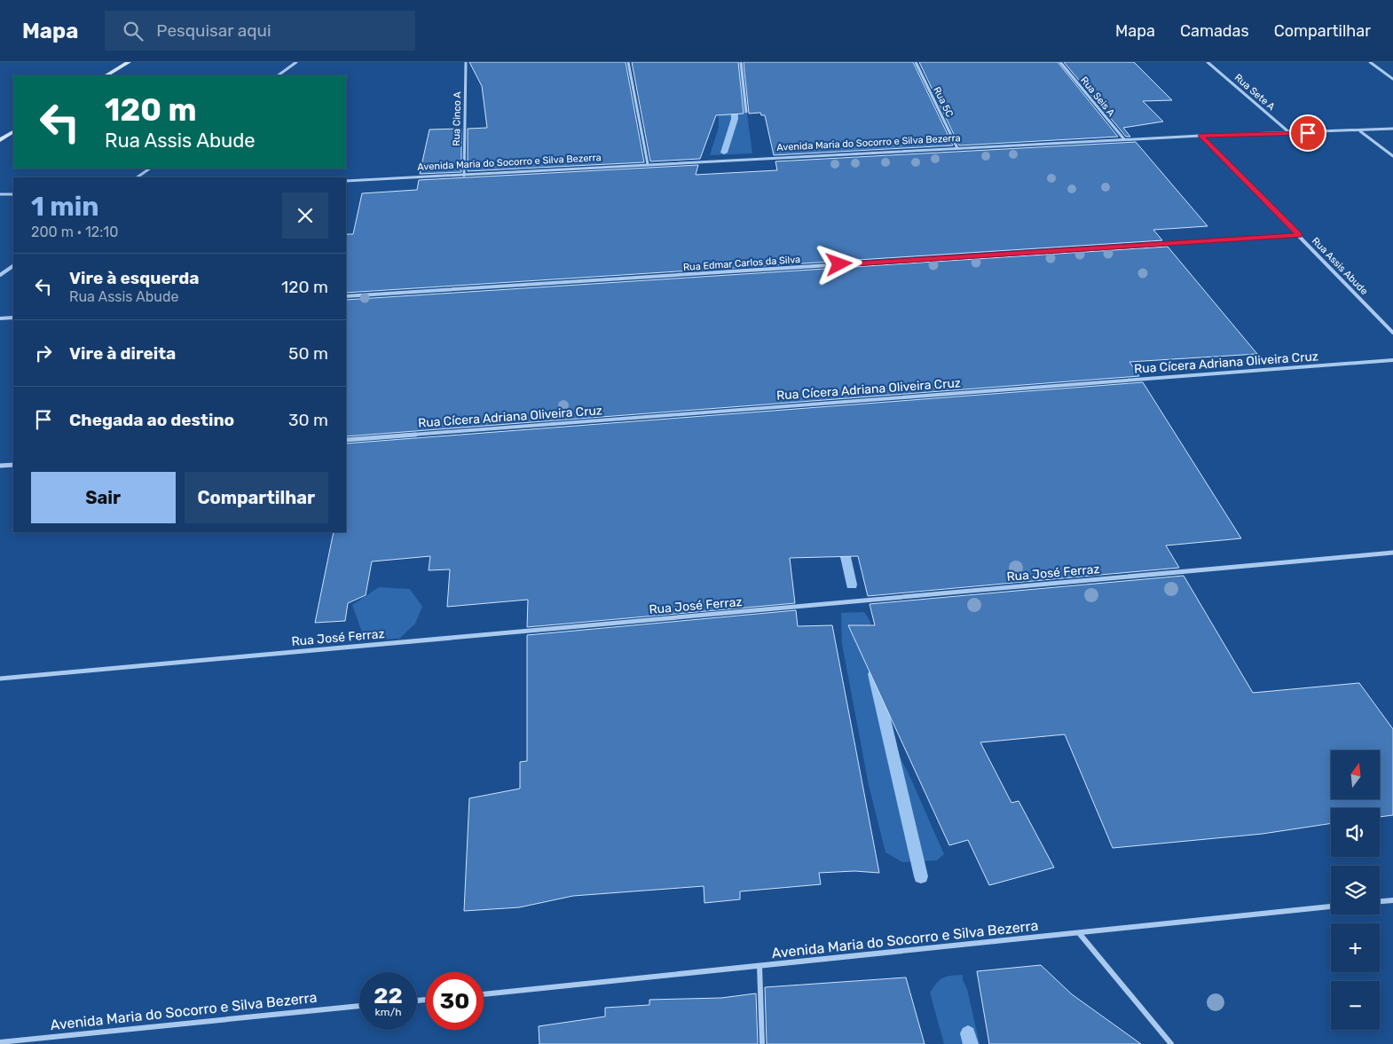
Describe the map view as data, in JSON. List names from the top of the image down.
{
  "streets": {
    "street": [
      "Rua Sete A",
      "Rua Seis A",
      "Rua 5C",
      "Rua Cinco A",
      "Avenida Maria do Socorro e Silva Bezerra",
      "Rua Edmar Carlos da Silva",
      "Rua Assis Abude",
      "Rua Cícera Adriana Oliveira Cruz",
      "Rua José Ferraz"
    ]
  },
  "crossings": [
    ["Rua Sete A", "Avenida Maria do Socorro e Silva Bezerra"],
    ["Rua Seis A", "Avenida Maria do Socorro e Silva Bezerra"],
    ["Rua 5C", "Avenida Maria do Socorro e Silva Bezerra"],
    ["Rua Cinco A", "Avenida Maria do Socorro e Silva Bezerra"],
    ["Avenida Maria do Socorro e Silva Bezerra", "Rua Assis Abude"],
    ["Rua Edmar Carlos da Silva", "Rua Assis Abude"]
  ],
  "north": "top",
  "page": {
    "header": "Mapa",
    "search": "Pesquisar aqui",
    "nav": ["Mapa", "Camadas", "Compartilhar"],
    "turn": ["120 m", "Rua Assis Abude"],
    "heading": ["1 min", "200 m · 12:10"],
    "list": [
      {
        "name": "Vire à esquerda",
        "note": "Rua Assis Abude",
        "value": "120 m"
      },
      {
        "name": "Vire à direita",
        "value": "50 m"
      },
      {
        "name": "Chegada ao destino",
        "value": "30 m"
      }
    ],
    "buttons": ["Sair", "Compartilhar"],
    "map_buttons": ["+", "−"],
    "speed": "22 km/h",
    "limit": "30"
  }
}
